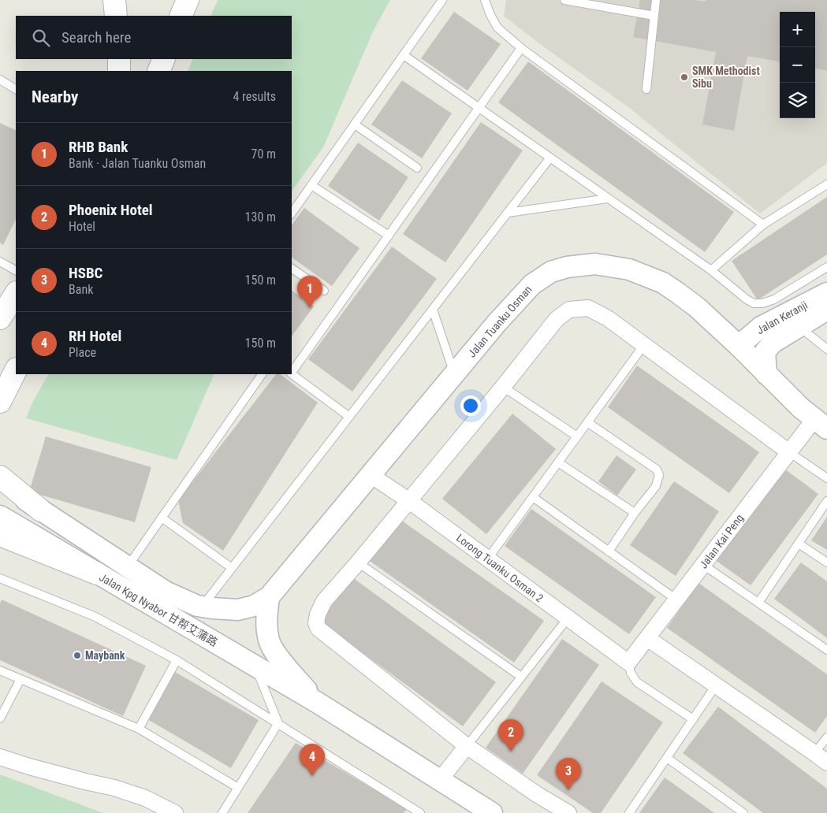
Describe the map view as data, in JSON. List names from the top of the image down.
{
  "streets": {
    "street": [
      "Jalan Keranji",
      "Jalan Tuanku Osman",
      "Jalan Kai Peng",
      "Lorong Tuanku Osman 2",
      "Jalan Kpg Nyabor 甘帮艾蒲路"
    ]
  },
  "crossings": [
    ["Jalan Keranji", "Jalan Tuanku Osman"],
    ["Jalan Tuanku Osman", "Jalan Kai Peng"],
    ["Jalan Tuanku Osman", "Lorong Tuanku Osman 2"],
    ["Jalan Tuanku Osman", "Jalan Kpg Nyabor 甘帮艾蒲路"],
    ["Jalan Kai Peng", "Lorong Tuanku Osman 2"]
  ],
  "places": ["SMK Methodist Sibu", "Maybank"],
  "page": {
    "map_buttons": ["+", "−"],
    "search": "Search here",
    "heading": ["Nearby", "4 results"],
    "list": [
      {
        "mark": "1",
        "name": "RHB Bank",
        "note": "Bank · Jalan Tuanku Osman",
        "value": "70 m"
      },
      {
        "mark": "2",
        "name": "Phoenix Hotel",
        "note": "Hotel",
        "value": "130 m"
      },
      {
        "mark": "3",
        "name": "HSBC",
        "note": "Bank",
        "value": "150 m"
      },
      {
        "mark": "4",
        "name": "RH Hotel",
        "note": "Place",
        "value": "150 m"
      }
    ],
    "pins": [
      "1",
      "2",
      "4",
      "3"
    ]
  }
}
